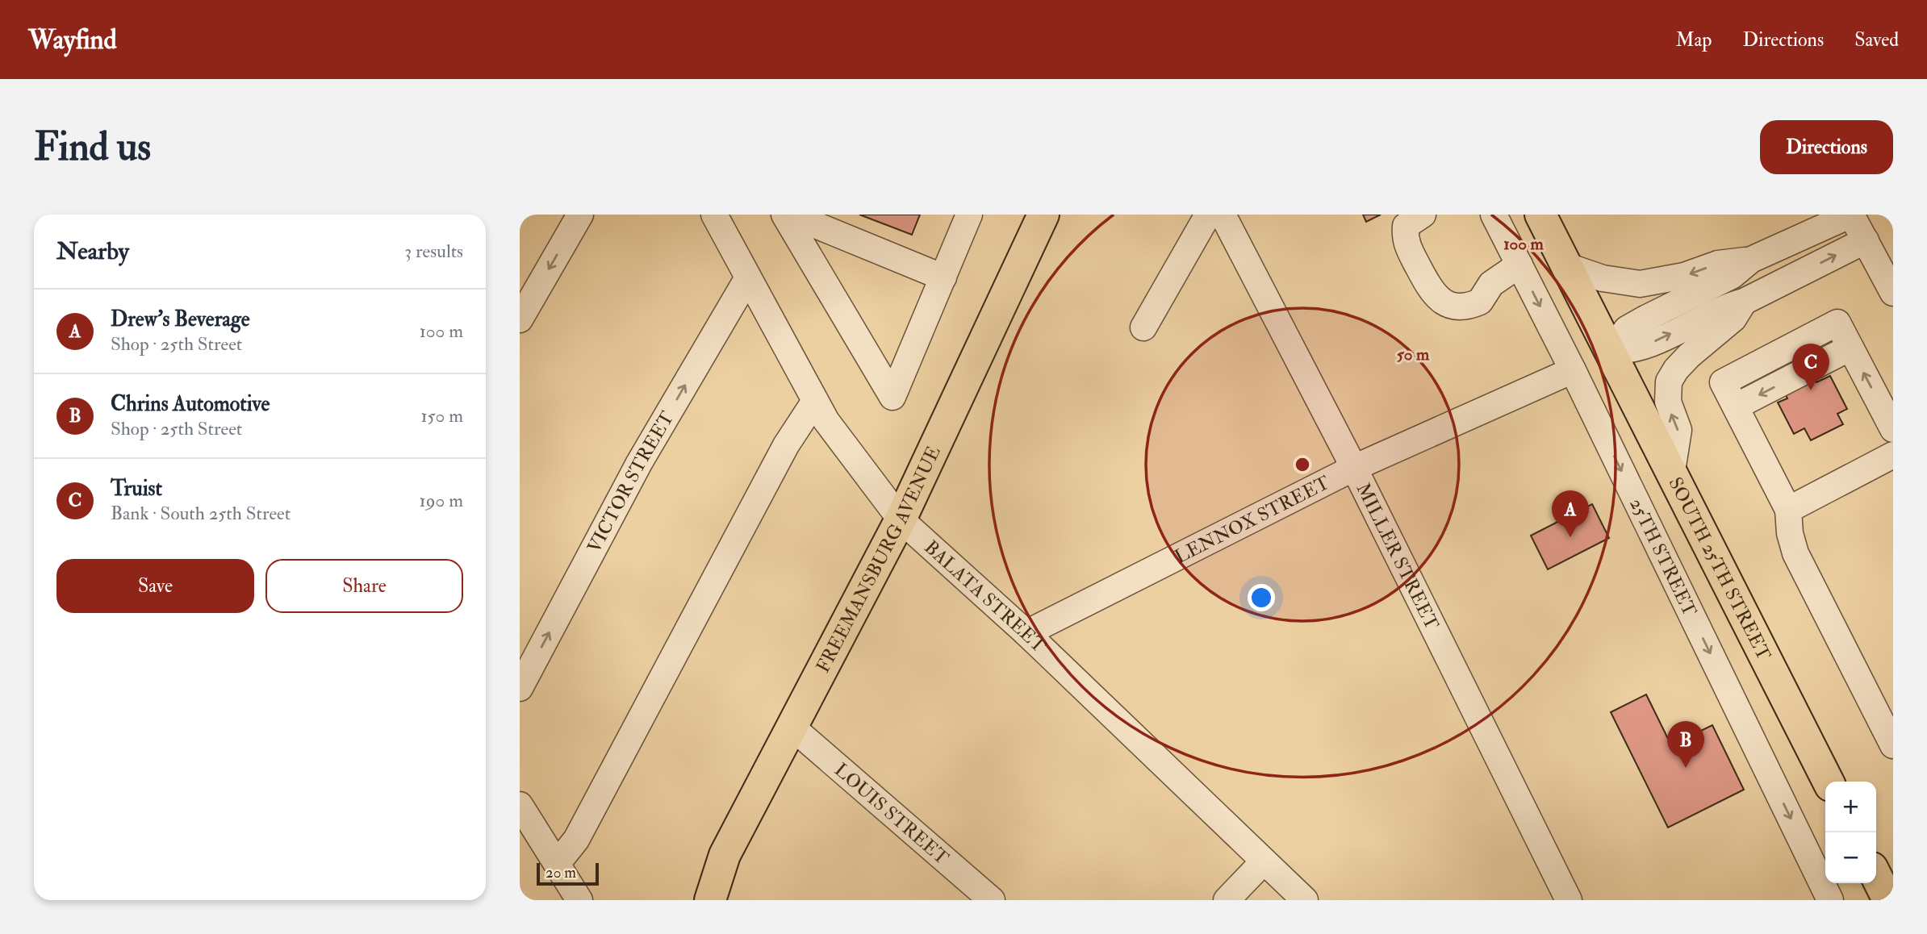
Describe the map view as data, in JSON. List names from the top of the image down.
{
  "streets": {
    "main road": ["FREEMANSBURG AVENUE", "SOUTH 25TH STREET"],
    "street": [
      "VICTOR STREET",
      "LENNOX STREET",
      "MILLER STREET",
      "25TH STREET",
      "BALATA STREET",
      "LOUIS STREET"
    ]
  },
  "crossings": [
    ["VICTOR STREET", "BALATA STREET"],
    ["LENNOX STREET", "MILLER STREET"],
    ["LENNOX STREET", "25TH STREET"],
    ["LENNOX STREET", "BALATA STREET"],
    ["FREEMANSBURG AVENUE", "BALATA STREET"],
    ["FREEMANSBURG AVENUE", "LOUIS STREET"]
  ],
  "scale_bar": "20 m",
  "page": {
    "header": "Wayfind",
    "nav": ["Map", "Directions", "Saved"],
    "buttons": [
      "Directions",
      ["Save", "Share"]
    ],
    "title": "Find us",
    "heading": ["Nearby", "3 results"],
    "list": [
      {
        "mark": "A",
        "name": "Drew's Beverage",
        "note": "Shop · 25th Street",
        "value": "100 m"
      },
      {
        "mark": "B",
        "name": "Chrins Automotive",
        "note": "Shop · 25th Street",
        "value": "150 m"
      },
      {
        "mark": "C",
        "name": "Truist",
        "note": "Bank · South 25th Street",
        "value": "190 m"
      }
    ],
    "pins": ["C", "A", "B"],
    "map_buttons": ["+", "−"],
    "scale": "20 m"
  },
  "rings": ["100 m", "50 m"]
}
